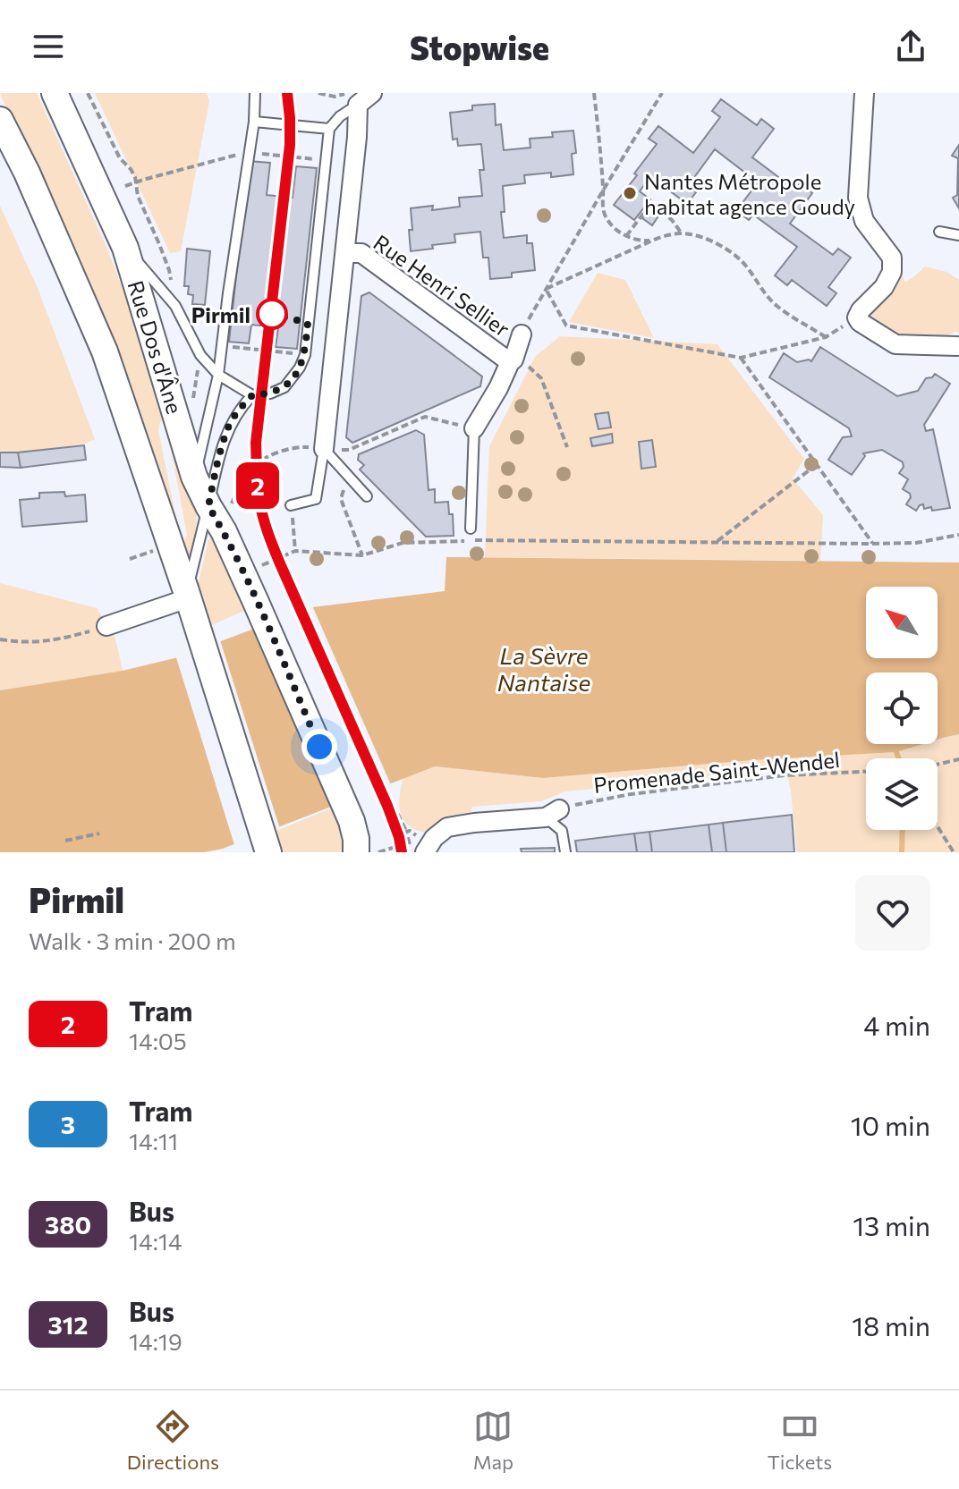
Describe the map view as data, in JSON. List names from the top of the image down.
{
  "streets": {
    "main road": ["Rue Dos d'Âne"],
    "street": ["Rue Henri Sellier"],
    "path": ["Promenade Saint-Wendel"]
  },
  "water": ["La Sèvre Nantaise"],
  "places": ["Nantes Métropole habitat agence Goudy", "Pirmil"],
  "lines": ["tram line 2"],
  "north": "top left",
  "page": {
    "header": "Stopwise",
    "on_map": "2",
    "heading": ["Pirmil", "Walk · 3 min · 200 m"],
    "list": [
      {
        "mark": "2",
        "name": "Tram",
        "note": "14:05",
        "value": "4 min"
      },
      {
        "mark": "3",
        "name": "Tram",
        "note": "14:11",
        "value": "10 min"
      },
      {
        "mark": "380",
        "name": "Bus",
        "note": "14:14",
        "value": "13 min"
      },
      {
        "mark": "312",
        "name": "Bus",
        "note": "14:19",
        "value": "18 min"
      }
    ],
    "tabs": ["Directions", "Map", "Tickets"]
  }
}
